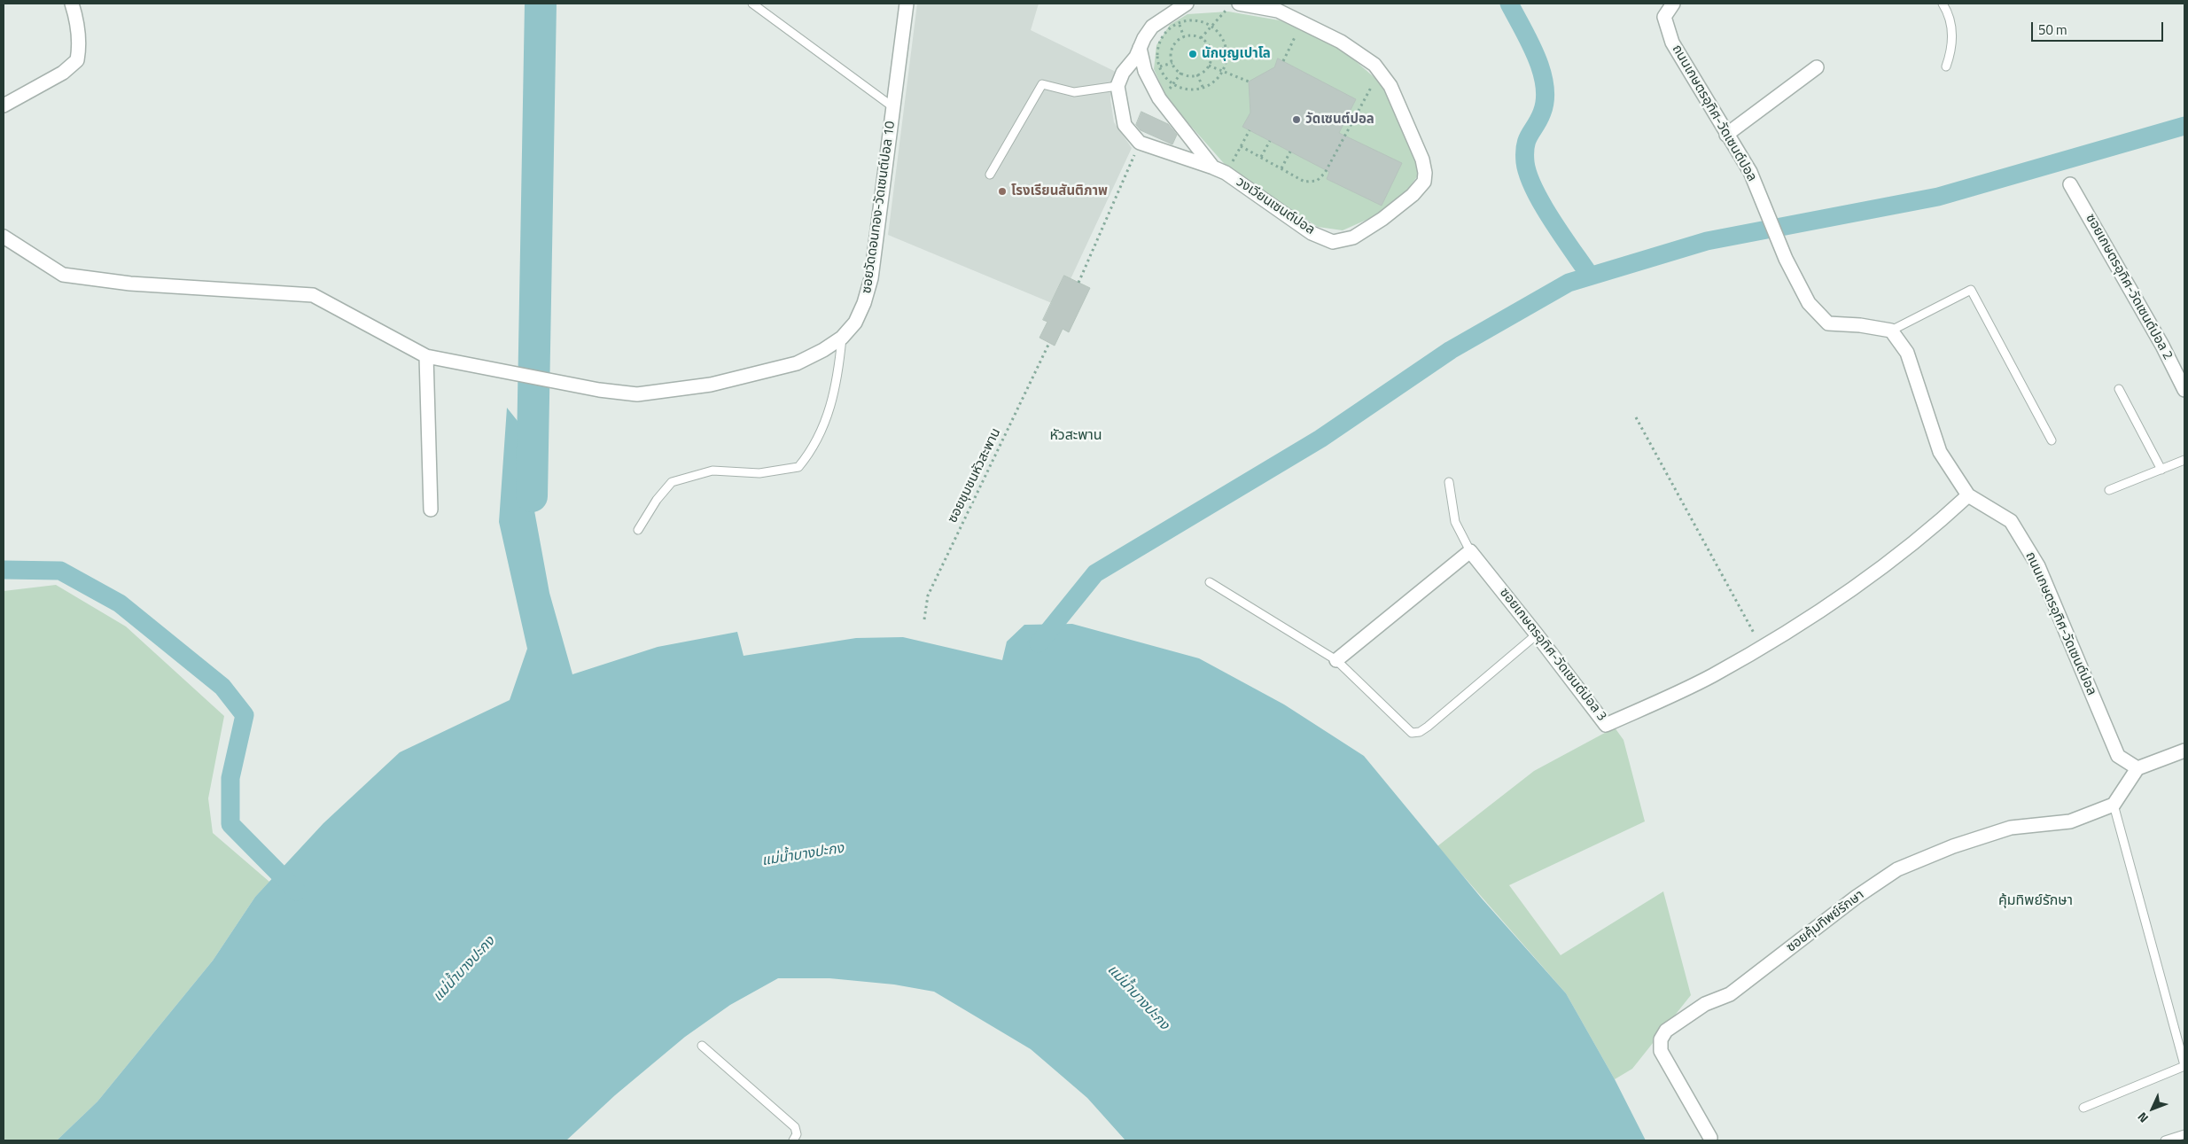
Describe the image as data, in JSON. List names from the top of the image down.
{
  "streets": {
    "street": [
      "ถนนเกษตรอุทิศ-วัดเซนต์ปอล",
      "วงเวียนเซนต์ปอล",
      "ซอยวัดดอนทอง-วัดเซนต์ปอล 10",
      "ซอยเกษตรอุทิศ-วัดเซนต์ปอล 2",
      "ซอยเกษตรอุทิศ-วัดเซนต์ปอล 3",
      "ซอยคุ้มทิพย์รักษา"
    ],
    "path": ["ซอยชุมชนหัวสะพาน"]
  },
  "crossings": [
    ["ถนนเกษตรอุทิศ-วัดเซนต์ปอล", "ซอยเกษตรอุทิศ-วัดเซนต์ปอล 3"]
  ],
  "districts": ["หัวสะพาน", "คุ้มทิพย์รักษา"],
  "water": ["แม่น้ำบางปะกง"],
  "places": ["นักบุญเปาโล", "วัดเซนต์ปอล", "โรงเรียนสันติภาพ"],
  "scale_bar": "50 m",
  "north": "bottom left"
}
